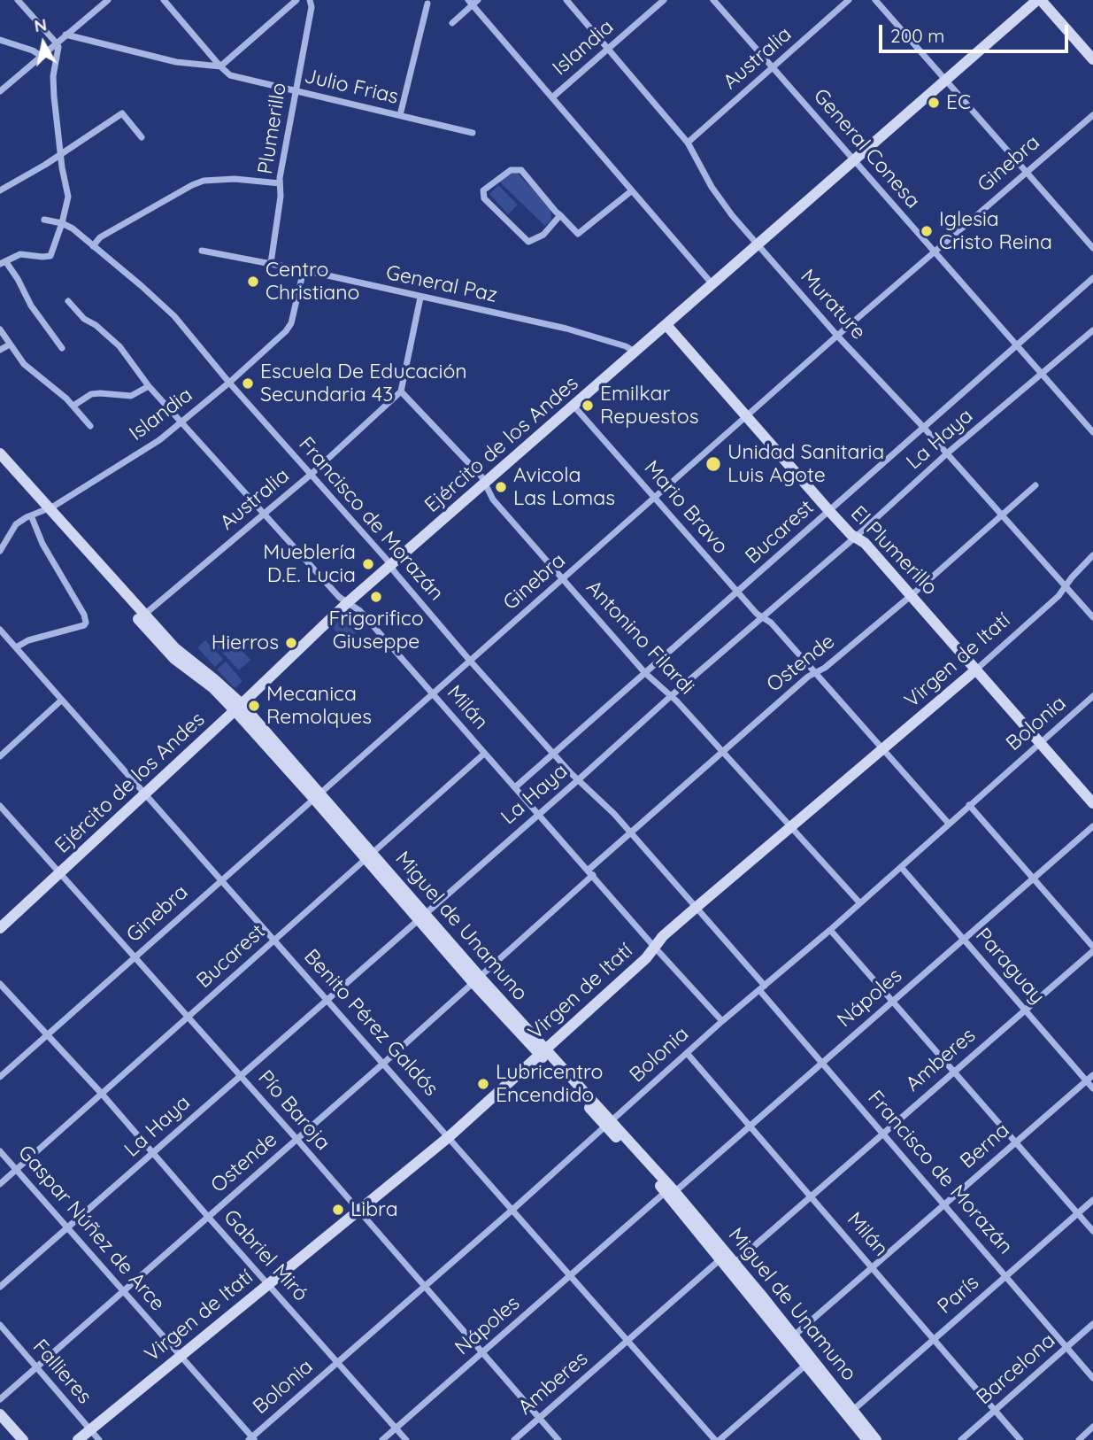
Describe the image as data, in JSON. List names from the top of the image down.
{
  "streets": {
    "street": [
      "Islandia",
      "Australia",
      "Julio Frias",
      "Plumerillo",
      "General Conesa",
      "Ginebra",
      "General Paz",
      "Murature",
      "La Haya",
      "Ejército de los Andes",
      "Mario Bravo",
      "Francisco de Morazán",
      "Bucarest",
      "El Plumerillo",
      "Antonino Filardi",
      "Virgen de Itatí",
      "Ostende",
      "Milán",
      "Bolonia",
      "Miguel de Unamuno",
      "Paraguay",
      "Nápoles",
      "Benito Pérez Galdós",
      "Amberes",
      "Pío Baroja",
      "Berna",
      "Gaspar Núñez de Arce",
      "Gabriel Miró",
      "París",
      "Barcelona",
      "Fallieres"
    ]
  },
  "crossings": [
    ["Islandia", "General Paz"],
    ["Islandia", "Murature"],
    ["Islandia", "Francisco de Morazán"],
    ["Islandia", "Milán"],
    ["Islandia", "Miguel de Unamuno"],
    ["Australia", "General Conesa"],
    ["Australia", "Murature"],
    ["Australia", "Francisco de Morazán"],
    ["Australia", "Antonino Filardi"],
    ["Australia", "Milán"],
    ["Australia", "Miguel de Unamuno"],
    ["Julio Frias", "Plumerillo"],
    ["Plumerillo", "General Paz"],
    ["General Conesa", "Ginebra"],
    ["General Conesa", "La Haya"],
    ["General Conesa", "Ejército de los Andes"],
    ["General Conesa", "Bucarest"],
    ["Ginebra", "Murature"],
    ["Ginebra", "Mario Bravo"],
    ["Ginebra", "Francisco de Morazán"],
    ["Ginebra", "El Plumerillo"],
    ["Ginebra", "Antonino Filardi"],
    ["Ginebra", "Milán"],
    ["Ginebra", "Miguel de Unamuno"],
    ["Ginebra", "Benito Pérez Galdós"],
    ["Ginebra", "Pío Baroja"],
    ["Ginebra", "Gabriel Miró"],
    ["General Paz", "Ejército de los Andes"],
    ["Murature", "La Haya"],
    ["Murature", "Ejército de los Andes"],
    ["Murature", "Bucarest"],
    ["Murature", "Virgen de Itatí"],
    ["Murature", "Ostende"],
    ["La Haya", "Mario Bravo"],
    ["La Haya", "Francisco de Morazán"],
    ["La Haya", "El Plumerillo"],
    ["La Haya", "Antonino Filardi"],
    ["La Haya", "Milán"],
    ["La Haya", "Miguel de Unamuno"],
    ["La Haya", "Benito Pérez Galdós"],
    ["La Haya", "Pío Baroja"],
    ["La Haya", "Gaspar Núñez de Arce"],
    ["La Haya", "Gabriel Miró"],
    ["Ejército de los Andes", "Mario Bravo"],
    ["Ejército de los Andes", "Francisco de Morazán"],
    ["Ejército de los Andes", "El Plumerillo"],
    ["Ejército de los Andes", "Antonino Filardi"],
    ["Ejército de los Andes", "Milán"],
    ["Ejército de los Andes", "Miguel de Unamuno"],
    ["Ejército de los Andes", "Benito Pérez Galdós"],
    ["Ejército de los Andes", "Pío Baroja"],
    ["Mario Bravo", "Bucarest"],
    ["Mario Bravo", "Virgen de Itatí"],
    ["Mario Bravo", "Ostende"],
    ["Mario Bravo", "Bolonia"],
    ["Francisco de Morazán", "Bucarest"],
    ["Francisco de Morazán", "Virgen de Itatí"],
    ["Francisco de Morazán", "Ostende"],
    ["Francisco de Morazán", "Bolonia"],
    ["Francisco de Morazán", "Nápoles"],
    ["Francisco de Morazán", "Amberes"],
    ["Francisco de Morazán", "Berna"],
    ["Francisco de Morazán", "París"],
    ["Francisco de Morazán", "Barcelona"],
    ["Bucarest", "El Plumerillo"],
    ["Bucarest", "Antonino Filardi"],
    ["Bucarest", "Milán"],
    ["Bucarest", "Miguel de Unamuno"],
    ["Bucarest", "Benito Pérez Galdós"],
    ["Bucarest", "Pío Baroja"],
    ["Bucarest", "Gaspar Núñez de Arce"],
    ["Bucarest", "Gabriel Miró"],
    ["El Plumerillo", "Virgen de Itatí"],
    ["El Plumerillo", "Ostende"],
    ["El Plumerillo", "Bolonia"],
    ["Antonino Filardi", "Virgen de Itatí"],
    ["Antonino Filardi", "Ostende"],
    ["Antonino Filardi", "Bolonia"],
    ["Virgen de Itatí", "Milán"],
    ["Virgen de Itatí", "Miguel de Unamuno"],
    ["Virgen de Itatí", "Benito Pérez Galdós"],
    ["Virgen de Itatí", "Pío Baroja"],
    ["Virgen de Itatí", "Gaspar Núñez de Arce"],
    ["Virgen de Itatí", "Gabriel Miró"],
    ["Virgen de Itatí", "Fallieres"],
    ["Ostende", "Milán"],
    ["Ostende", "Miguel de Unamuno"],
    ["Ostende", "Benito Pérez Galdós"],
    ["Ostende", "Pío Baroja"],
    ["Ostende", "Gaspar Núñez de Arce"],
    ["Ostende", "Gabriel Miró"],
    ["Ostende", "Fallieres"],
    ["Milán", "Bolonia"],
    ["Milán", "Nápoles"],
    ["Milán", "Amberes"],
    ["Milán", "Berna"],
    ["Milán", "París"],
    ["Milán", "Barcelona"],
    ["Bolonia", "Miguel de Unamuno"],
    ["Bolonia", "Paraguay"],
    ["Bolonia", "Benito Pérez Galdós"],
    ["Bolonia", "Pío Baroja"],
    ["Bolonia", "Gaspar Núñez de Arce"],
    ["Bolonia", "Gabriel Miró"],
    ["Miguel de Unamuno", "Nápoles"],
    ["Miguel de Unamuno", "Amberes"],
    ["Miguel de Unamuno", "Berna"],
    ["Miguel de Unamuno", "París"],
    ["Paraguay", "Nápoles"],
    ["Paraguay", "Amberes"],
    ["Paraguay", "Berna"],
    ["Nápoles", "Benito Pérez Galdós"],
    ["Nápoles", "Pío Baroja"],
    ["Nápoles", "Gabriel Miró"],
    ["Benito Pérez Galdós", "Amberes"],
    ["Amberes", "Pío Baroja"]
  ],
  "places": [
    "EC",
    "Iglesia Cristo Reina",
    "Centro Christiano",
    "Escuela De Educación Secundaria 43",
    "Emilkar Repuestos",
    "Unidad Sanitaria Luis Agote",
    "Avicola Las Lomas",
    "Mueblería D.E. Lucia",
    "Frigorifico Giuseppe",
    "Hierros",
    "Mecanica Remolques",
    "Lubricentro Encendido",
    "Libra"
  ],
  "scale_bar": "200 m",
  "north": "top"
}
